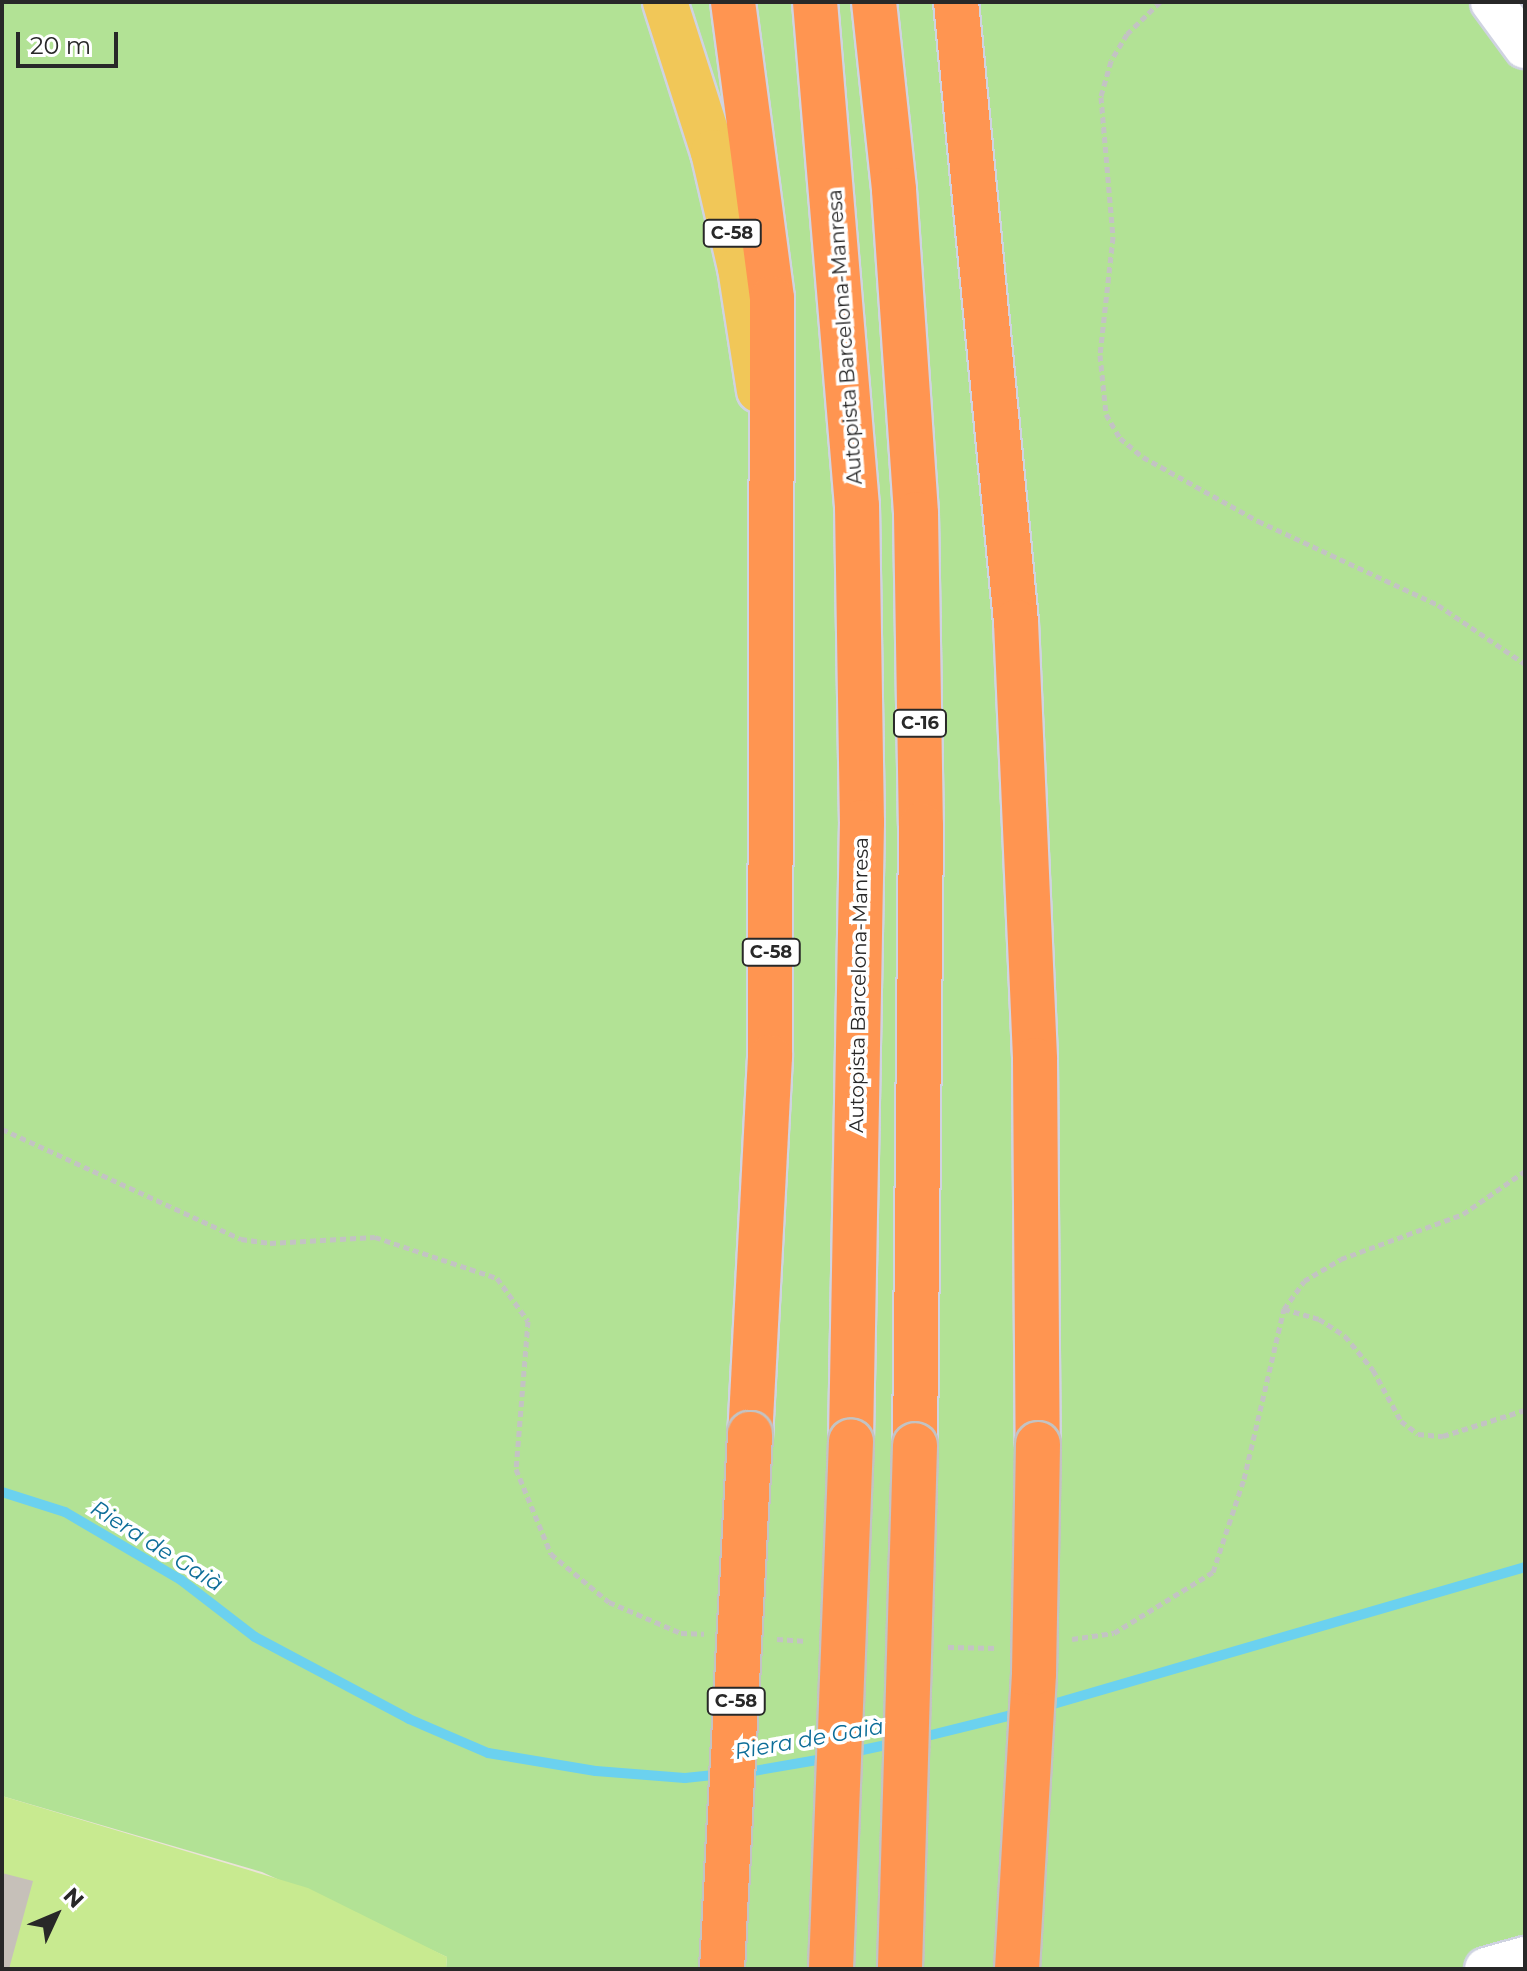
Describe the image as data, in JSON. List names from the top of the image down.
{
  "streets": {
    "highway": ["C-58", "Autopista Barcelona-Manresa", "C-16"]
  },
  "water": ["Riera de Gaià"],
  "scale_bar": "20 m",
  "north": "top right"
}
